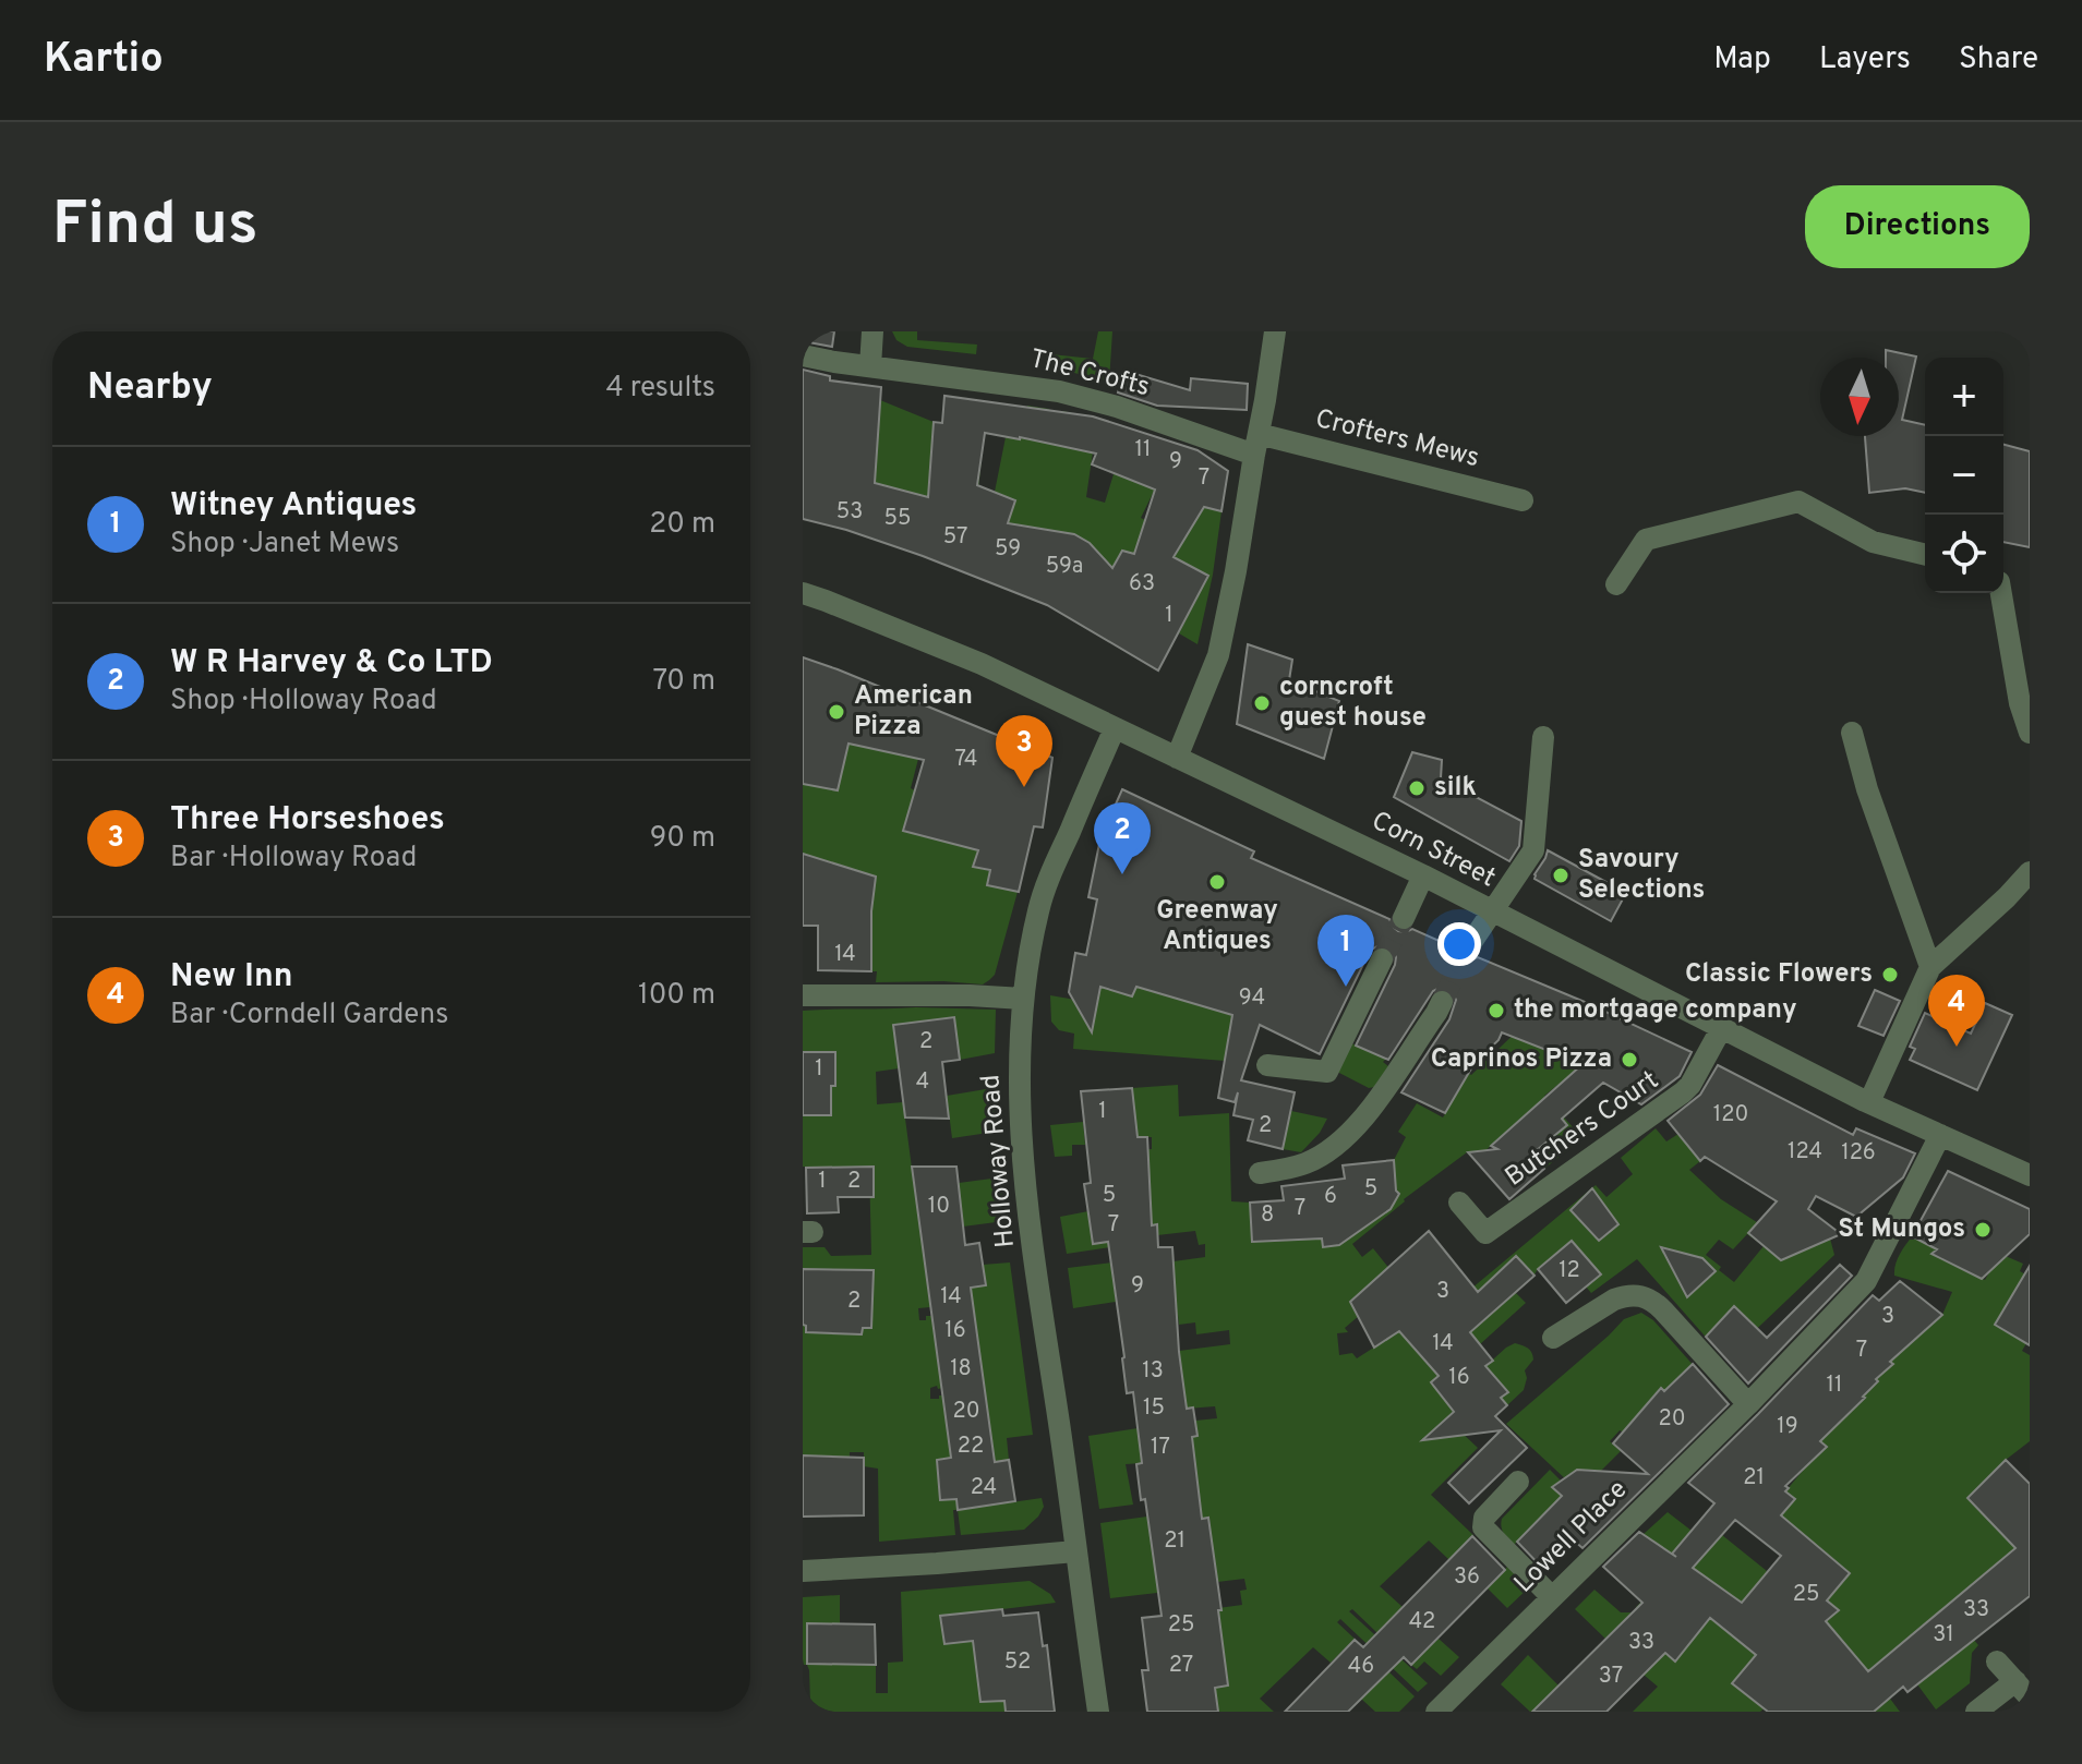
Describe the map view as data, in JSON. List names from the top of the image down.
{
  "streets": {
    "street": [
      "The Crofts",
      "Crofters Mews",
      "Corn Street",
      "Butchers Court",
      "Holloway Road",
      "Lowell Place"
    ]
  },
  "crossings": [
    ["The Crofts", "Crofters Mews"],
    ["Corn Street", "Butchers Court"],
    ["Corn Street", "Holloway Road"],
    ["Corn Street", "Lowell Place"]
  ],
  "places": [
    "corncroft guest house",
    "American Pizza",
    "silk",
    "Savoury Selections",
    "Greenway Antiques",
    "Classic Flowers",
    "the mortgage company",
    "Caprinos Pizza",
    "St Mungos"
  ],
  "house_numbers": [
    "11",
    "9",
    "7",
    "53",
    "55",
    "57",
    "59",
    "59a",
    "63",
    "1",
    "74",
    "14",
    "94",
    "2",
    "1",
    "4",
    "1",
    "120",
    "2",
    "124",
    "126",
    "1",
    "2",
    "5",
    "5",
    "6",
    "10",
    "7",
    "8",
    "7",
    "12",
    "9",
    "3",
    "14",
    "2",
    "3",
    "16",
    "14",
    "7",
    "18",
    "13",
    "16",
    "11",
    "15",
    "20",
    "20",
    "19",
    "22",
    "17",
    "21",
    "24",
    "21",
    "36",
    "25",
    "33",
    "42",
    "25",
    "31",
    "33",
    "52",
    "27",
    "46",
    "37"
  ],
  "north": "bottom",
  "page": {
    "header": "Kartio",
    "nav": ["Map", "Layers", "Share"],
    "buttons": "Directions",
    "title": "Find us",
    "heading": ["Nearby", "4 results"],
    "map_buttons": ["+", "−"],
    "list": [
      {
        "mark": "1",
        "name": "Witney Antiques",
        "note": "Shop · Janet Mews",
        "value": "20 m"
      },
      {
        "mark": "2",
        "name": "W R Harvey & Co LTD",
        "note": "Shop · Holloway Road",
        "value": "70 m"
      },
      {
        "mark": "3",
        "name": "Three Horseshoes",
        "note": "Bar · Holloway Road",
        "value": "90 m"
      },
      {
        "mark": "4",
        "name": "New Inn",
        "note": "Bar · Corndell Gardens",
        "value": "100 m"
      }
    ],
    "pins": [
      "3",
      "2",
      "1",
      "4"
    ]
  }
}
